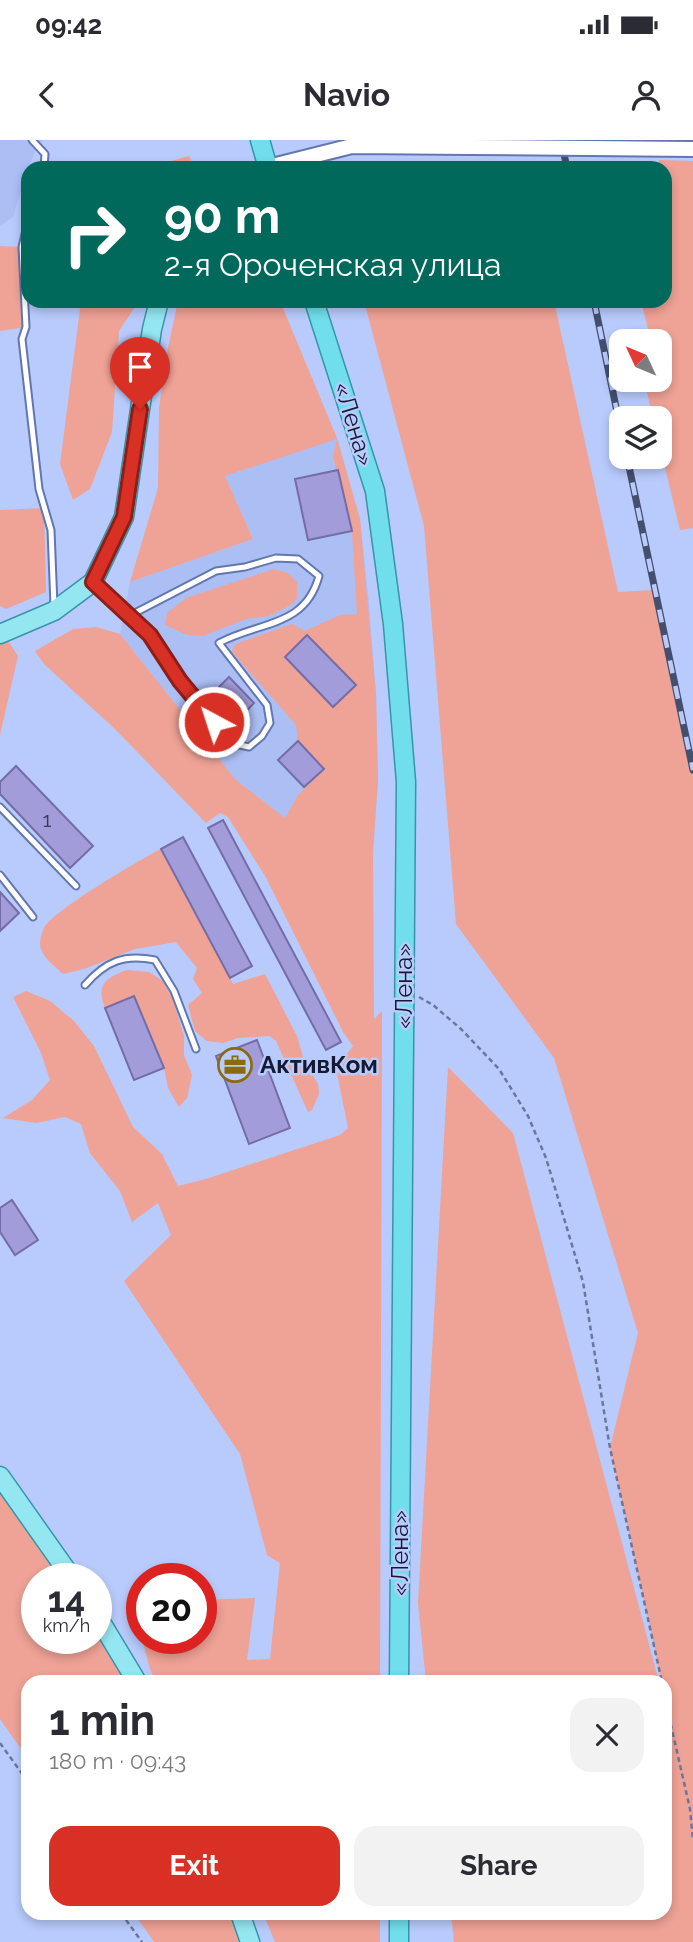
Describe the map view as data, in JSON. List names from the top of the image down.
{
  "streets": {
    "highway": ["«Лена»"]
  },
  "places": {
    "office": ["АктивКом"]
  },
  "house_numbers": ["1"],
  "north": "top left",
  "page": {
    "status": "09:42",
    "header": "Navio",
    "turn": ["90 m", "2-я Ороченская улица"],
    "speed": "14 km/h",
    "limit": "20",
    "heading": ["1 min", "180 m · 09:43"],
    "buttons": ["Exit", "Share"]
  }
}
